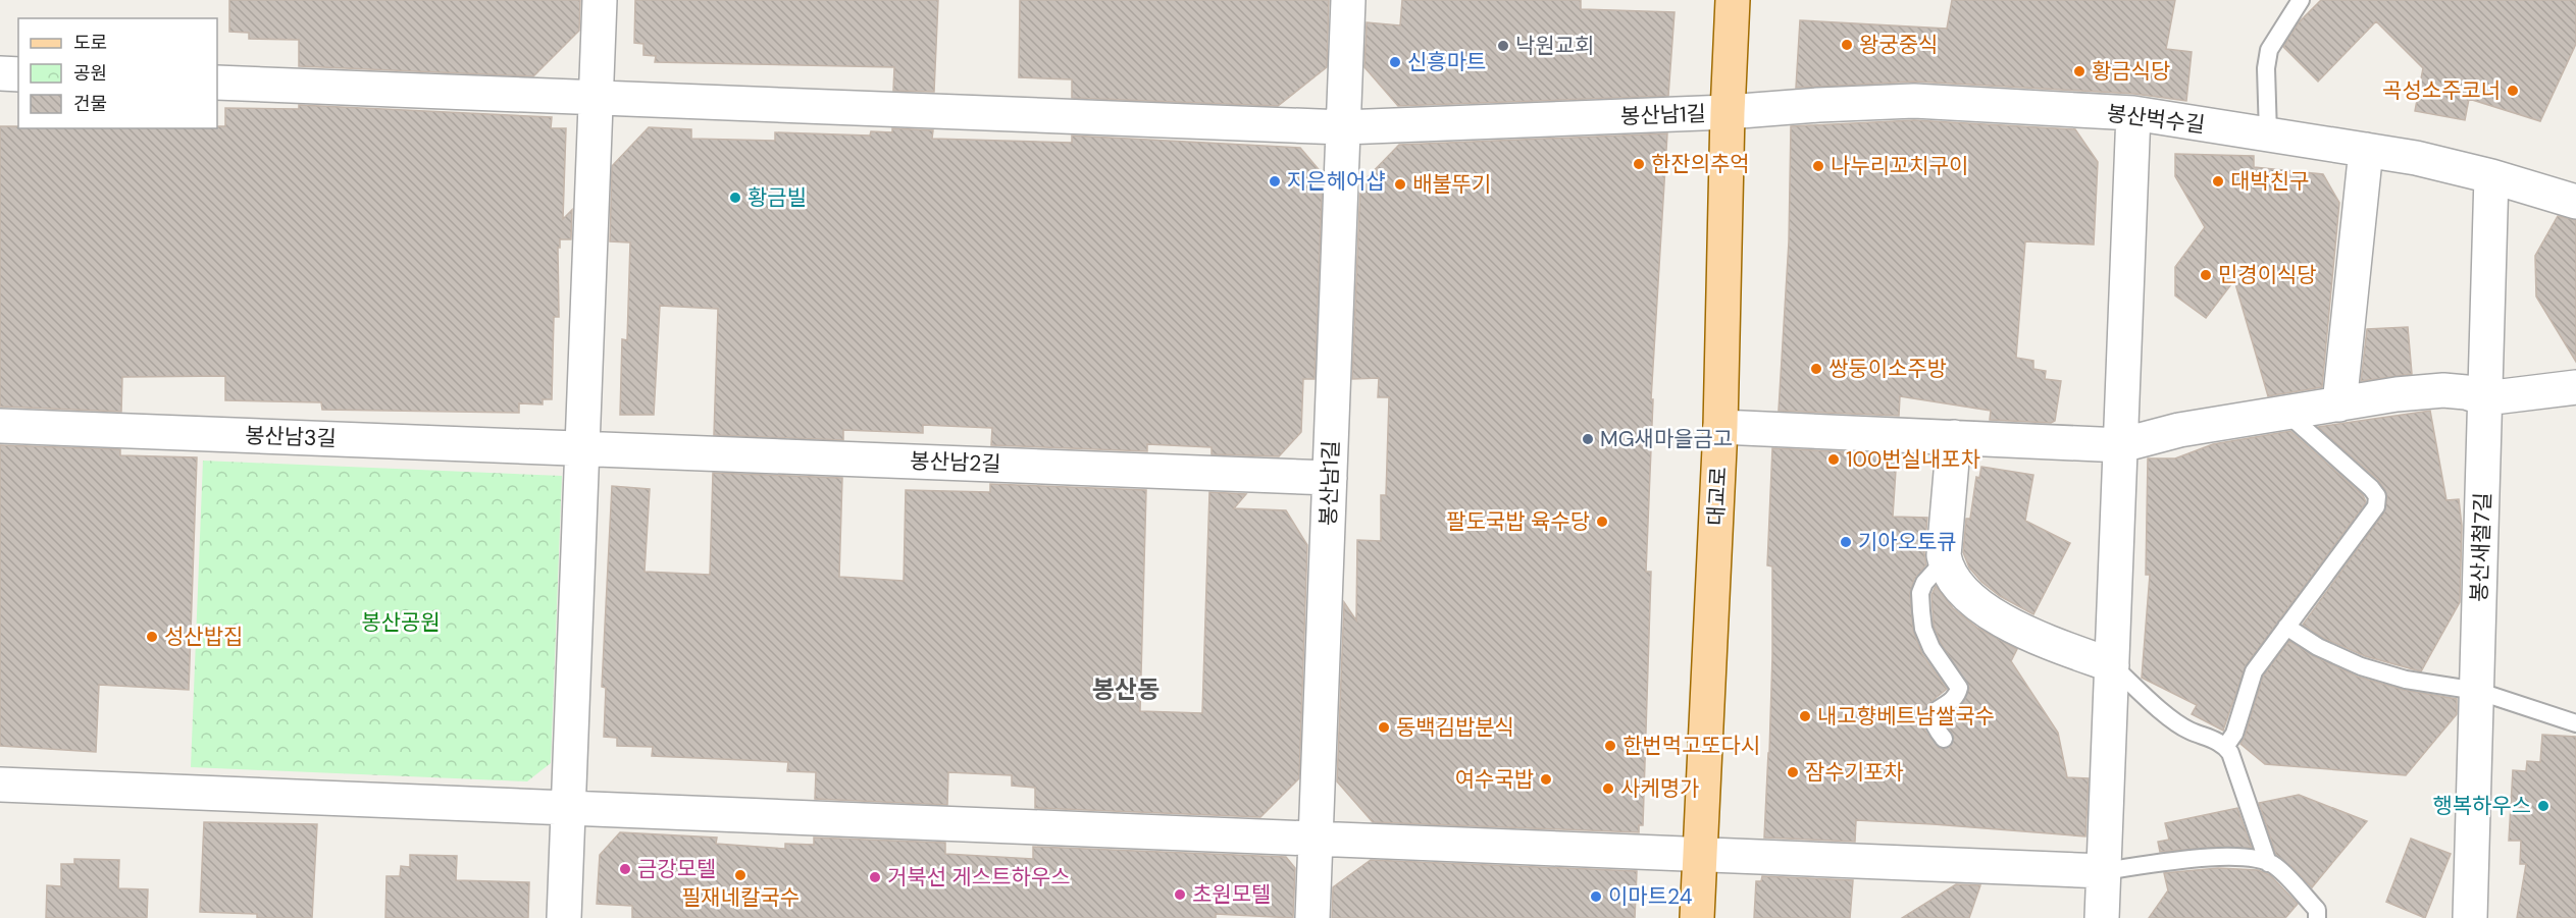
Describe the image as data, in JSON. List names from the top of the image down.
{
  "streets": {
    "main road": ["대교로"],
    "street": [
      "봉산남1길",
      "봉산벅수길",
      "봉산남3길",
      "봉산남2길",
      "봉산새철7길"
    ]
  },
  "crossings": [
    ["봉산남1길", "봉산벅수길"],
    ["봉산남1길", "봉산남2길"],
    ["봉산남1길", "대교로"],
    ["봉산벅수길", "대교로"],
    ["봉산벅수길", "봉산새철7길"],
    ["봉산남3길", "봉산남2길"]
  ],
  "districts": ["봉산동"],
  "parks": ["봉산공원"],
  "places": [
    "왕궁중식",
    "낙원교회",
    "신흥마트",
    "황금식당",
    "곡성소주코너",
    "한잔의추억",
    "나누리꼬치구이",
    "지은헤어샵",
    "대박친구",
    "배불뚜기",
    "황금빌",
    "민경이식당",
    "쌍둥이소주방",
    "MG새마을금고",
    "100번실내포차",
    "팔도국밥 육수당",
    "기아오토큐",
    "성산밥집",
    "내고향베트남쌀국수",
    "동백김밥분식",
    "한번먹고또다시",
    "잠수기포차",
    "여수국밥",
    "사케명가",
    "행복하우스",
    "금강모텔",
    "필재네칼국수",
    "거북선 게스트하우스",
    "초원모텔",
    "이마트24"
  ],
  "legend": ["도로", "공원", "건물"]
}
